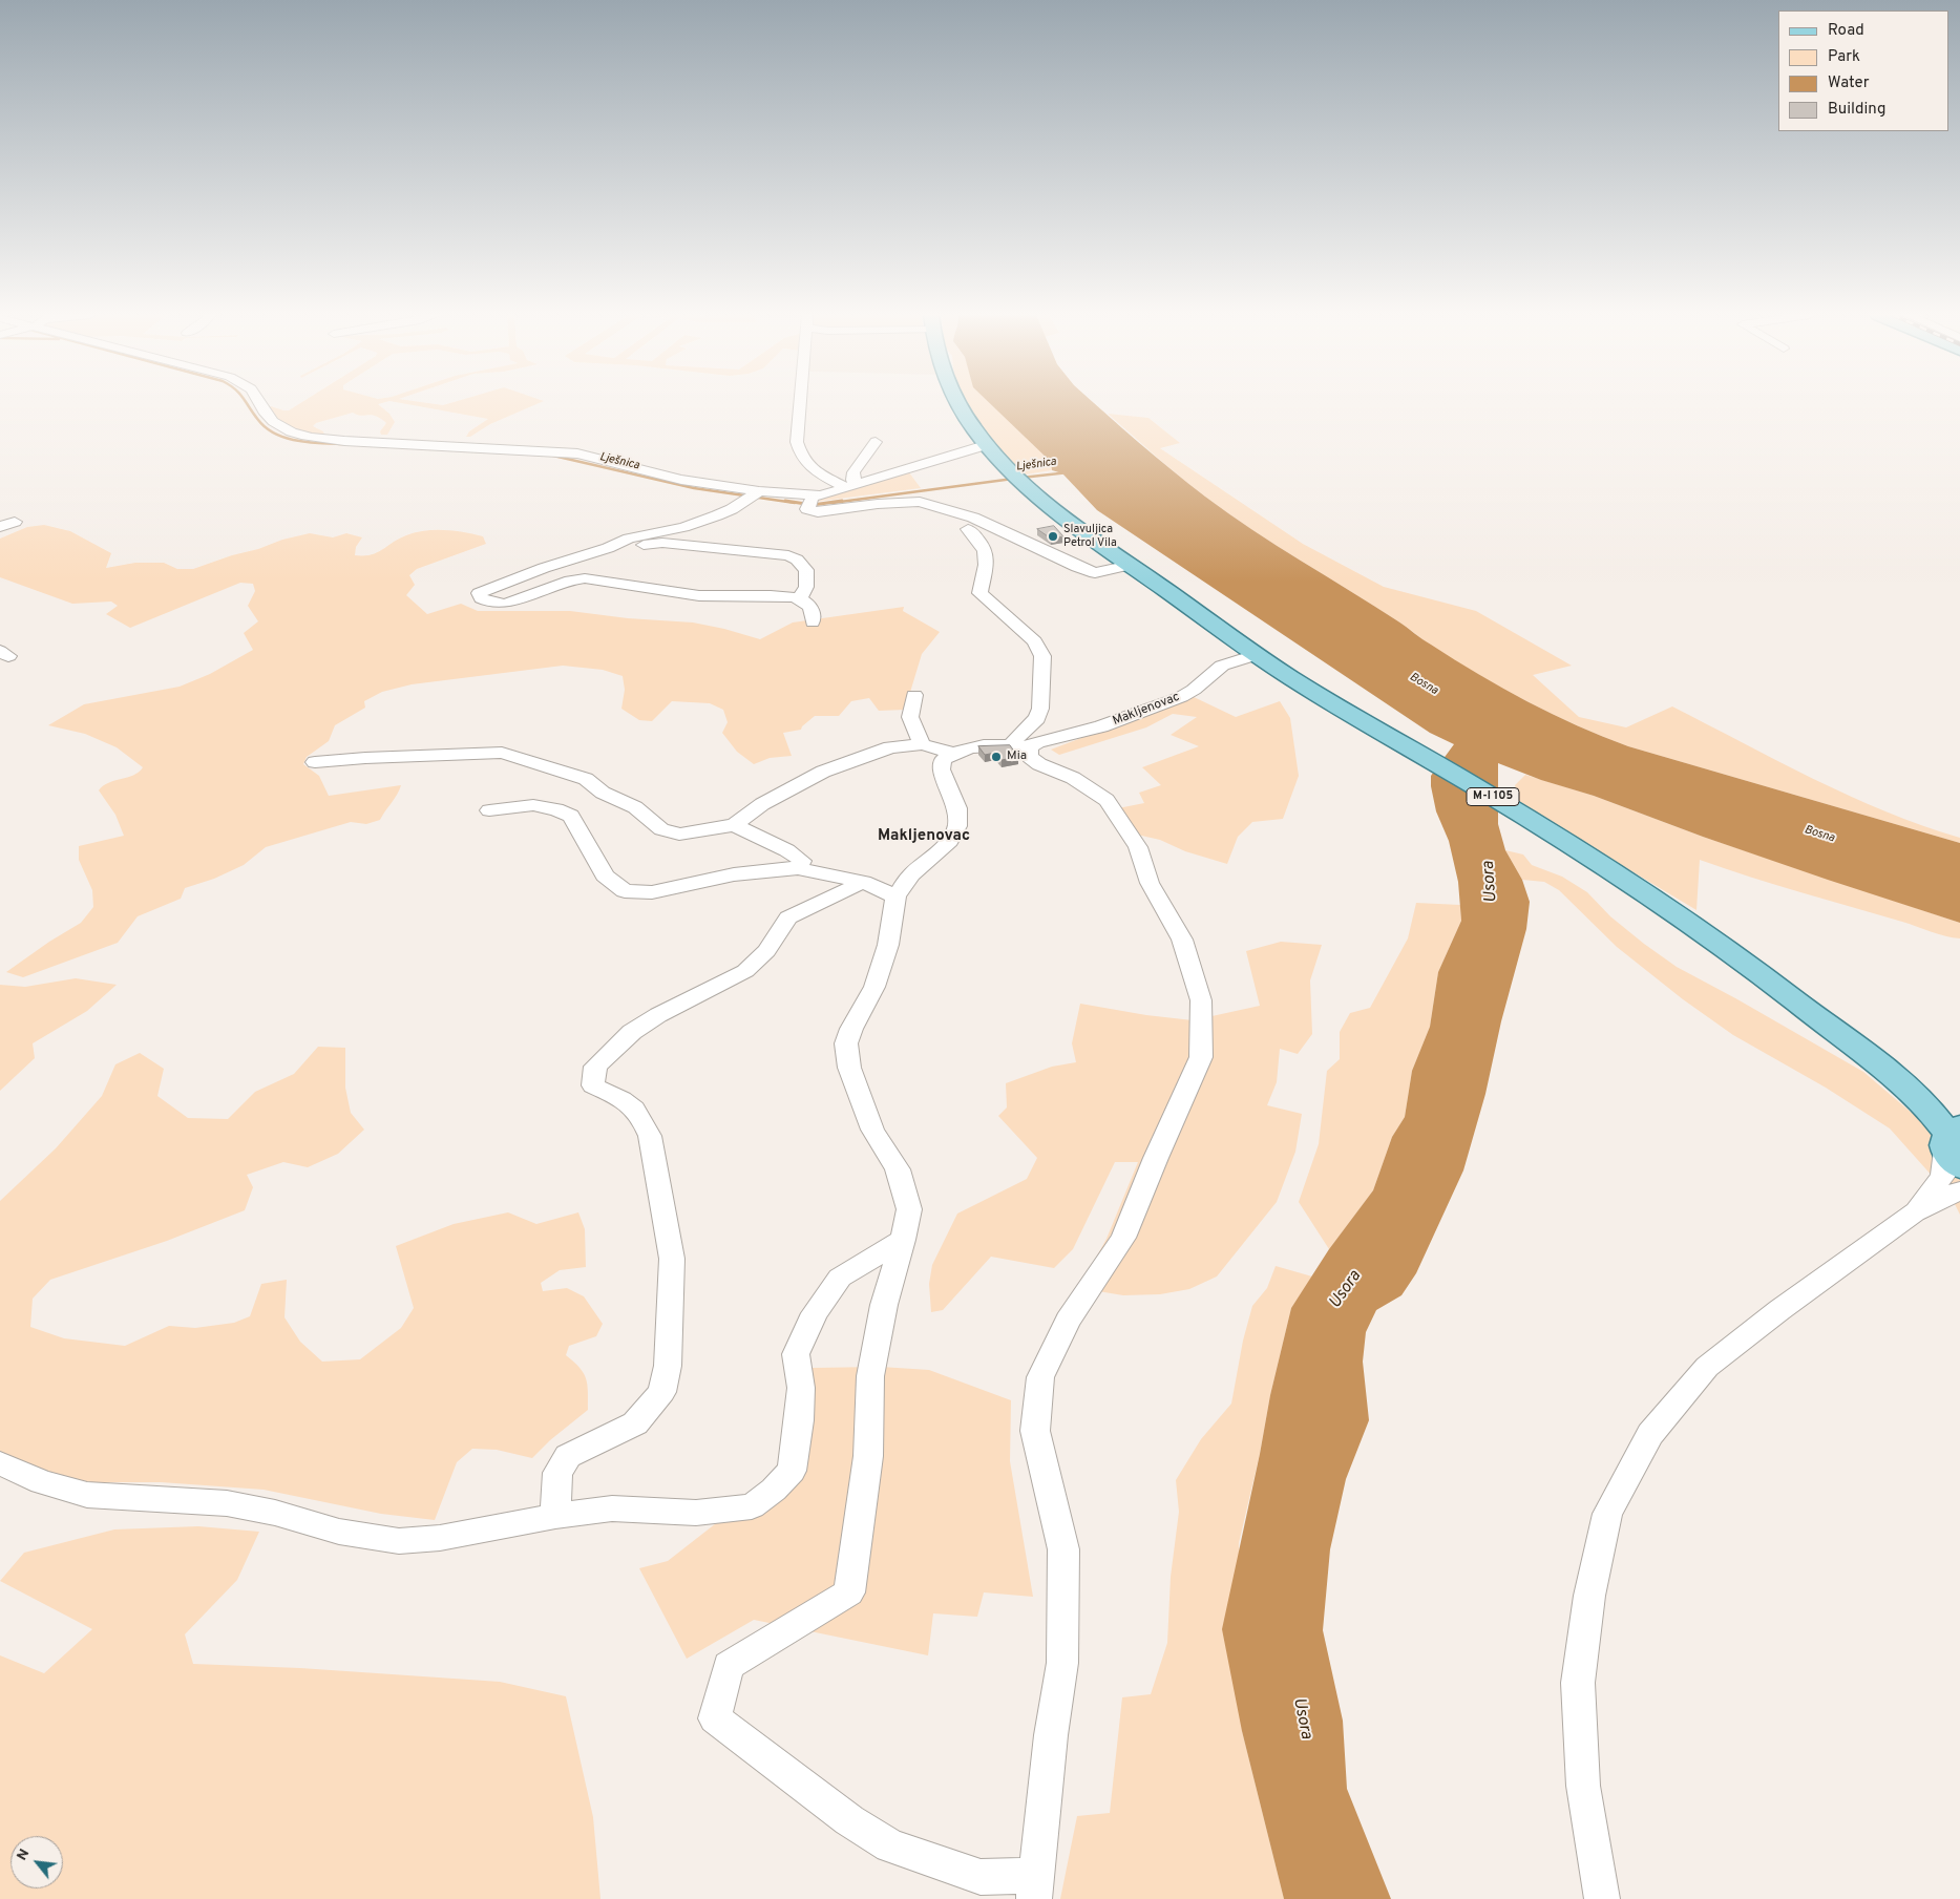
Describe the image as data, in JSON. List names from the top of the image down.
{
  "streets": {
    "main road": ["M-I 105"],
    "street": ["Makljenovac"]
  },
  "crossings": [
    ["Makljenovac", "M-I 105"]
  ],
  "districts": ["Makljenovac"],
  "water": ["Lješnica", "Bosna", "Usora"],
  "places": ["Slavuljica Petrol Vila", "Mia"],
  "legend": [
    "Road",
    "Park",
    "Water",
    "Building"
  ],
  "north": "top left"
}
